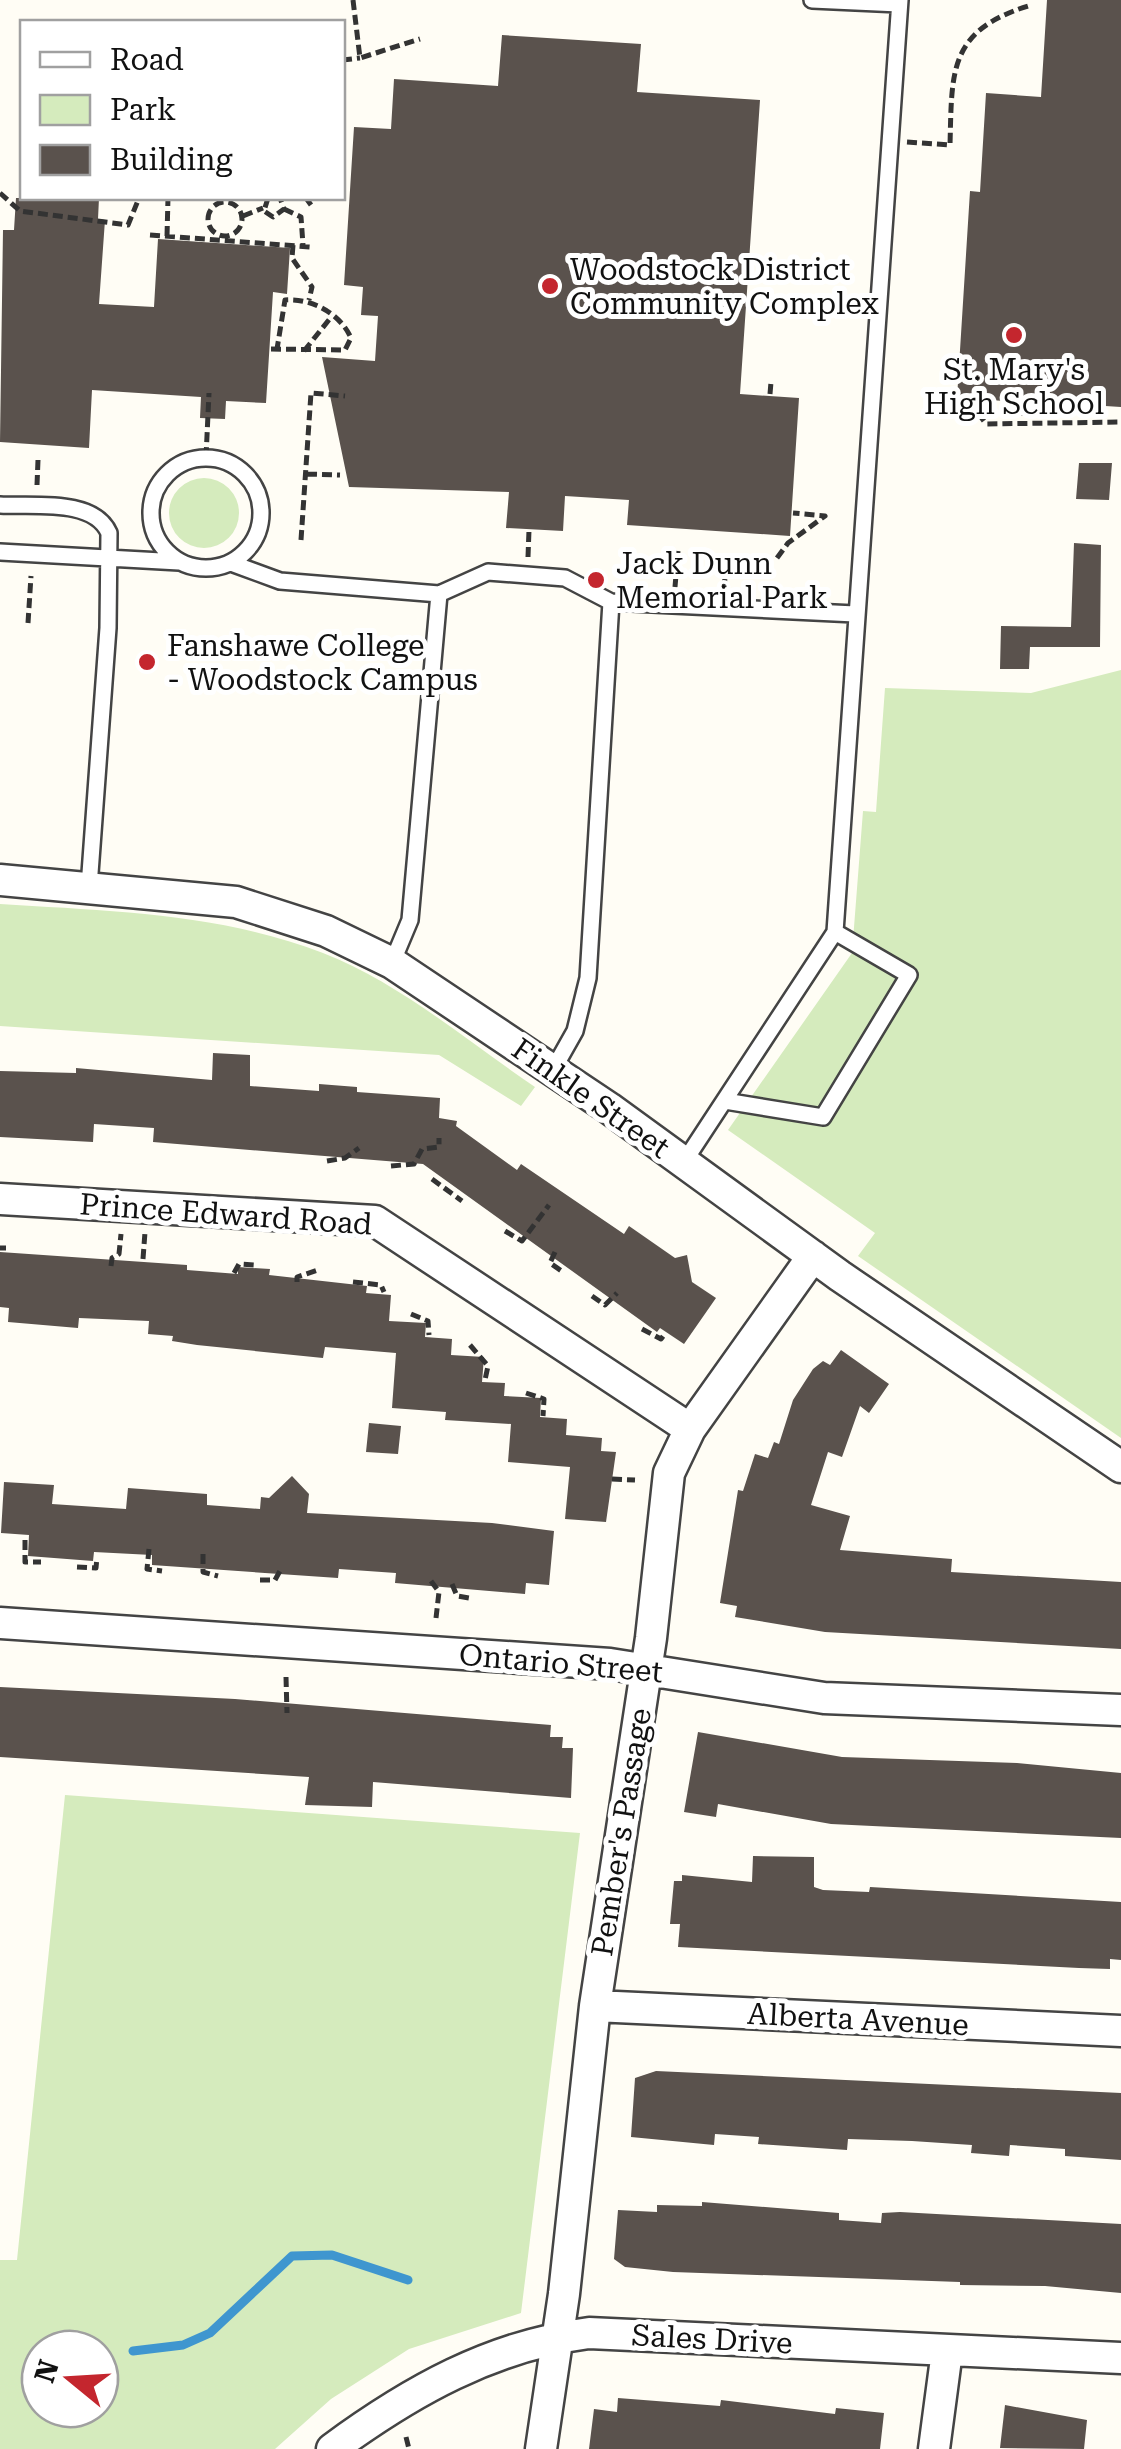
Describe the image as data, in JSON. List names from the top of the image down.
{
  "streets": {
    "street": [
      "Finkle Street",
      "Prince Edward Road",
      "Ontario Street",
      "Pember's Passage",
      "Alberta Avenue",
      "Sales Drive"
    ]
  },
  "crossings": [
    ["Finkle Street", "Pember's Passage"],
    ["Prince Edward Road", "Pember's Passage"],
    ["Ontario Street", "Pember's Passage"],
    ["Pember's Passage", "Alberta Avenue"],
    ["Pember's Passage", "Sales Drive"]
  ],
  "places": [
    "Woodstock District Community Complex",
    "St. Mary's High School",
    "Jack Dunn Memorial Park",
    "Fanshawe College - Woodstock Campus"
  ],
  "legend": ["Road", "Park", "Building"],
  "north": "left"
}
